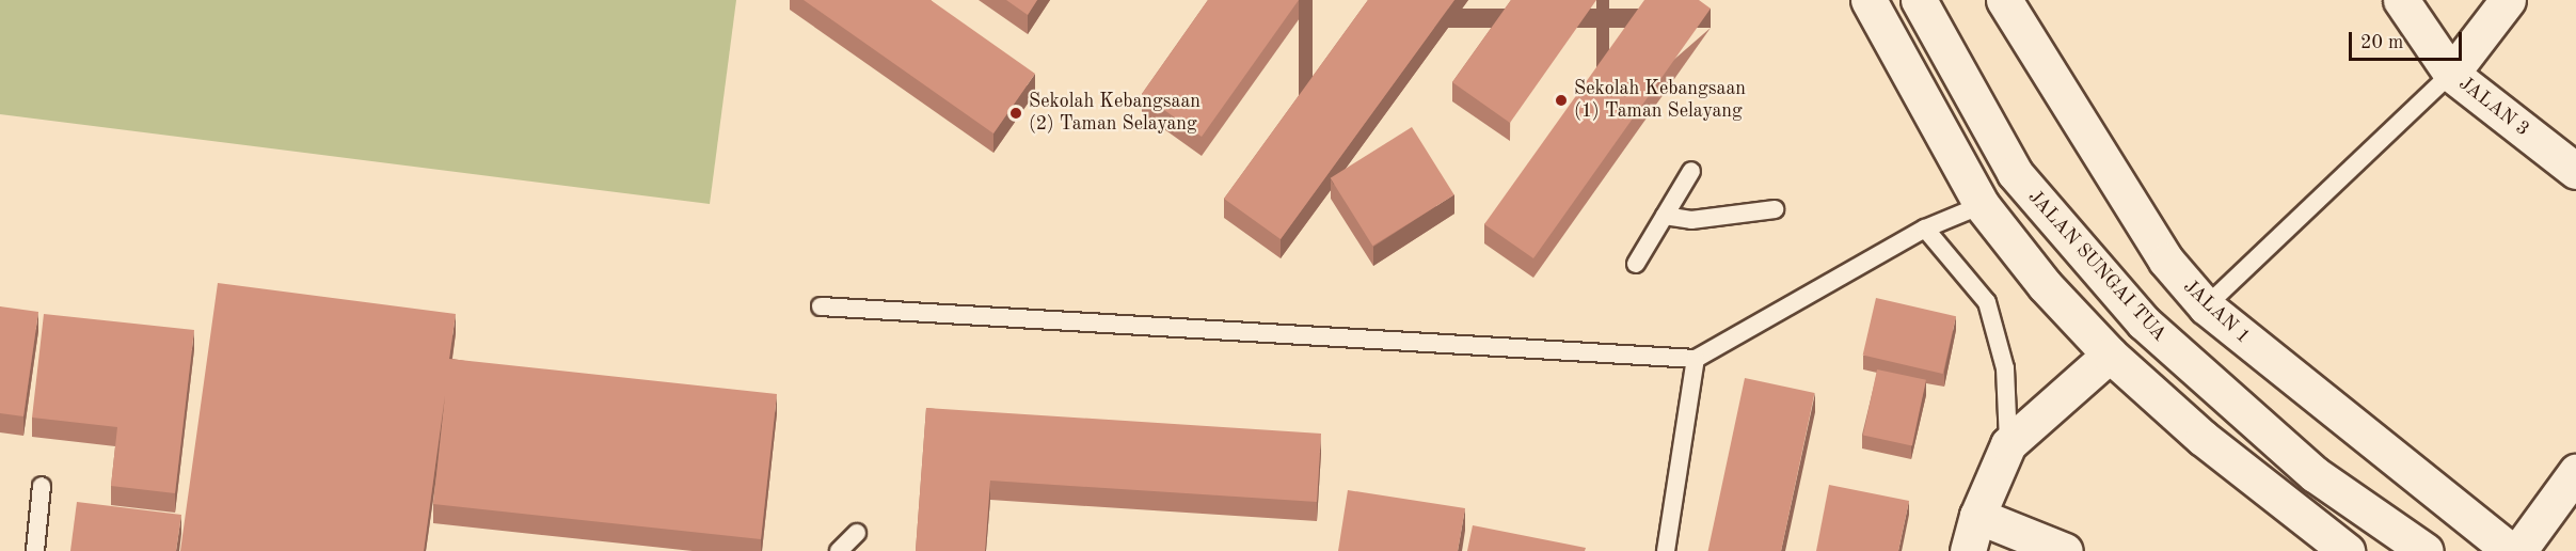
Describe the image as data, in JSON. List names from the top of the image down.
{
  "streets": {
    "street": ["JALAN 3", "JALAN SUNGAI TUA", "JALAN 1"]
  },
  "places": ["Sekolah Kebangsaan (1) Taman Selayang", "Sekolah Kebangsaan (2) Taman Selayang"],
  "scale_bar": "20 m"
}
